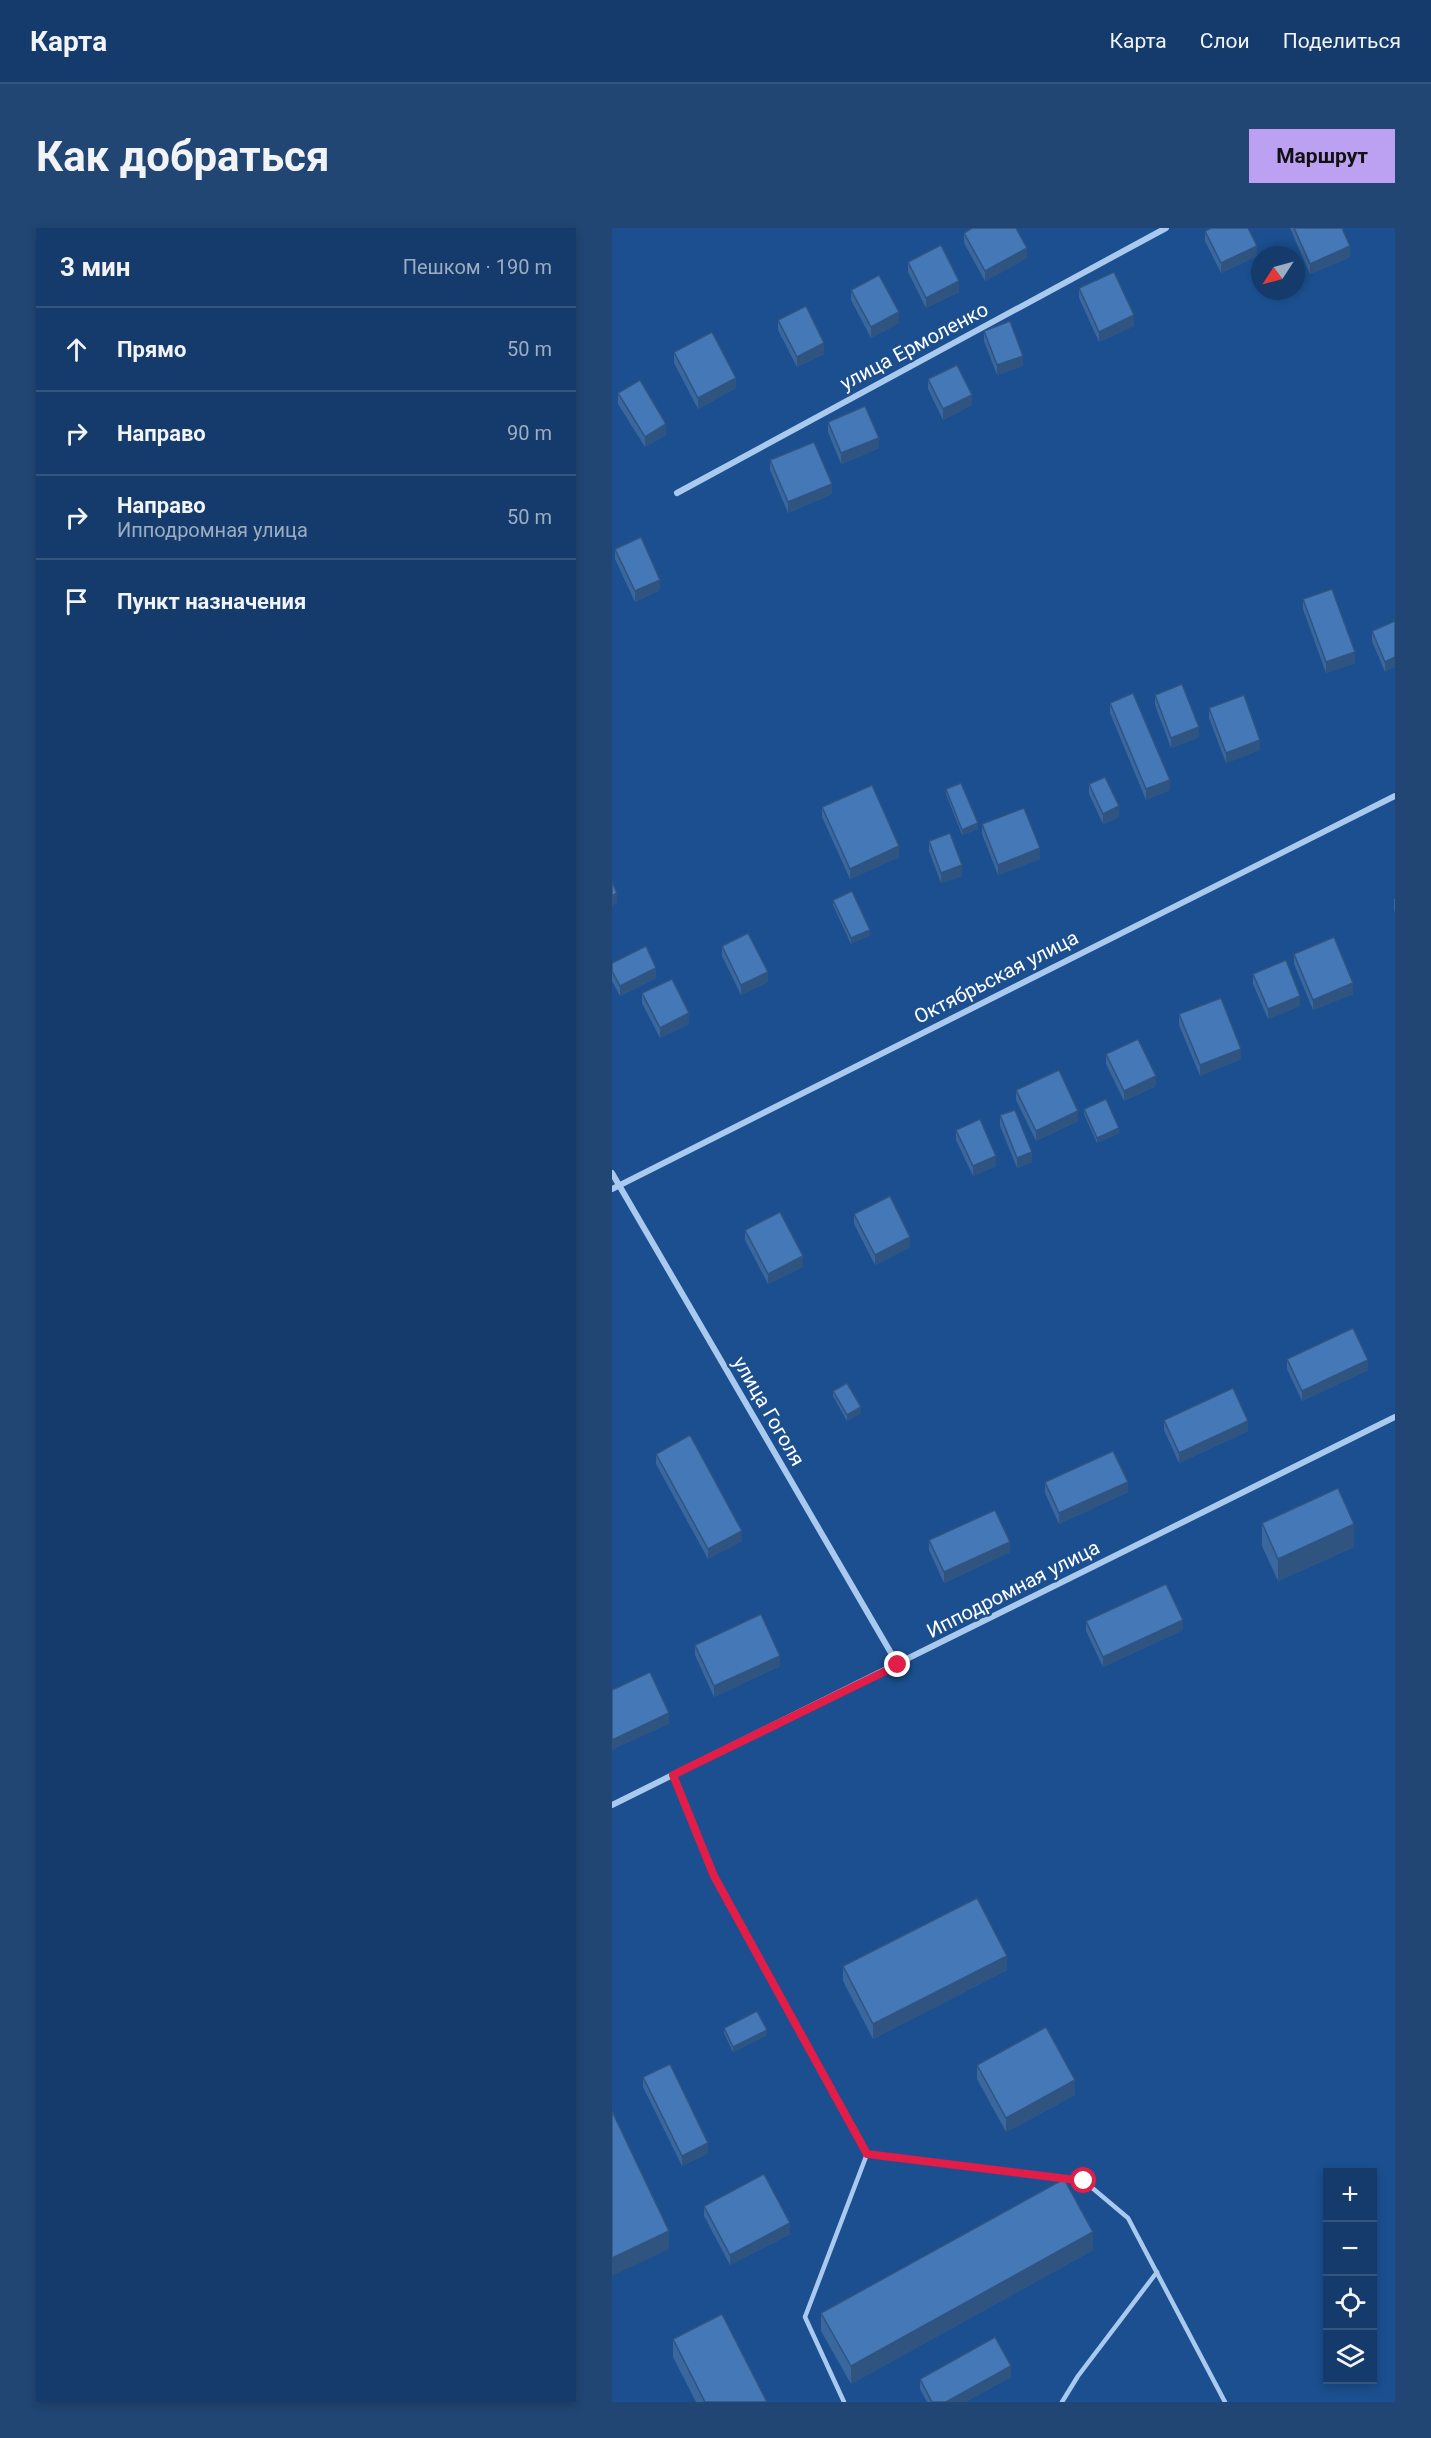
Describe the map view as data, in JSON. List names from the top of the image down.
{
  "streets": {
    "street": [
      "улица Ермоленко",
      "Октябрьская улица",
      "улица Гоголя",
      "Ипподромная улица"
    ]
  },
  "crossings": [
    ["Октябрьская улица", "улица Гоголя"],
    ["улица Гоголя", "Ипподромная улица"]
  ],
  "north": "bottom left",
  "page": {
    "header": "Карта",
    "nav": ["Карта", "Слои", "Поделиться"],
    "buttons": "Маршрут",
    "title": "Как добраться",
    "heading": ["3 мин", "Пешком · 190 m"],
    "list": [
      ["Прямо", "50 m"],
      ["Направо", "90 m"],
      ["Направо", "Ипподромная улица", "50 m"],
      "Пункт назначения"
    ],
    "map_buttons": ["+", "−"]
  }
}
